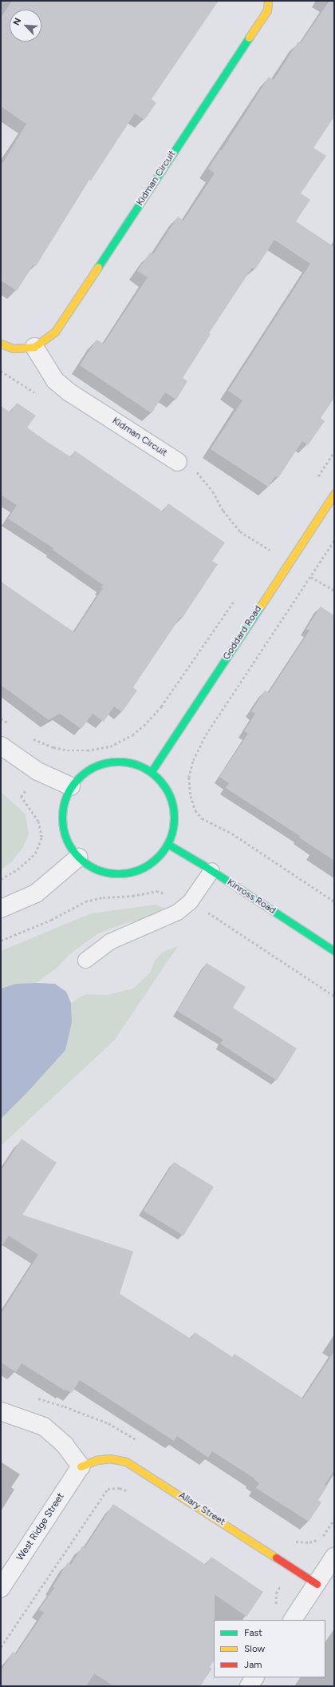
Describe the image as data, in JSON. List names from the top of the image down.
{
  "streets": {
    "street": [
      "Kidman Circuit",
      "Goddard Road",
      "Kinross Road",
      "Allary Street",
      "West Ridge Street"
    ]
  },
  "crossings": [
    ["Goddard Road", "Kinross Road"],
    ["Allary Street", "West Ridge Street"]
  ],
  "legend": ["Fast", "Slow", "Jam"],
  "north": "top left"
}
